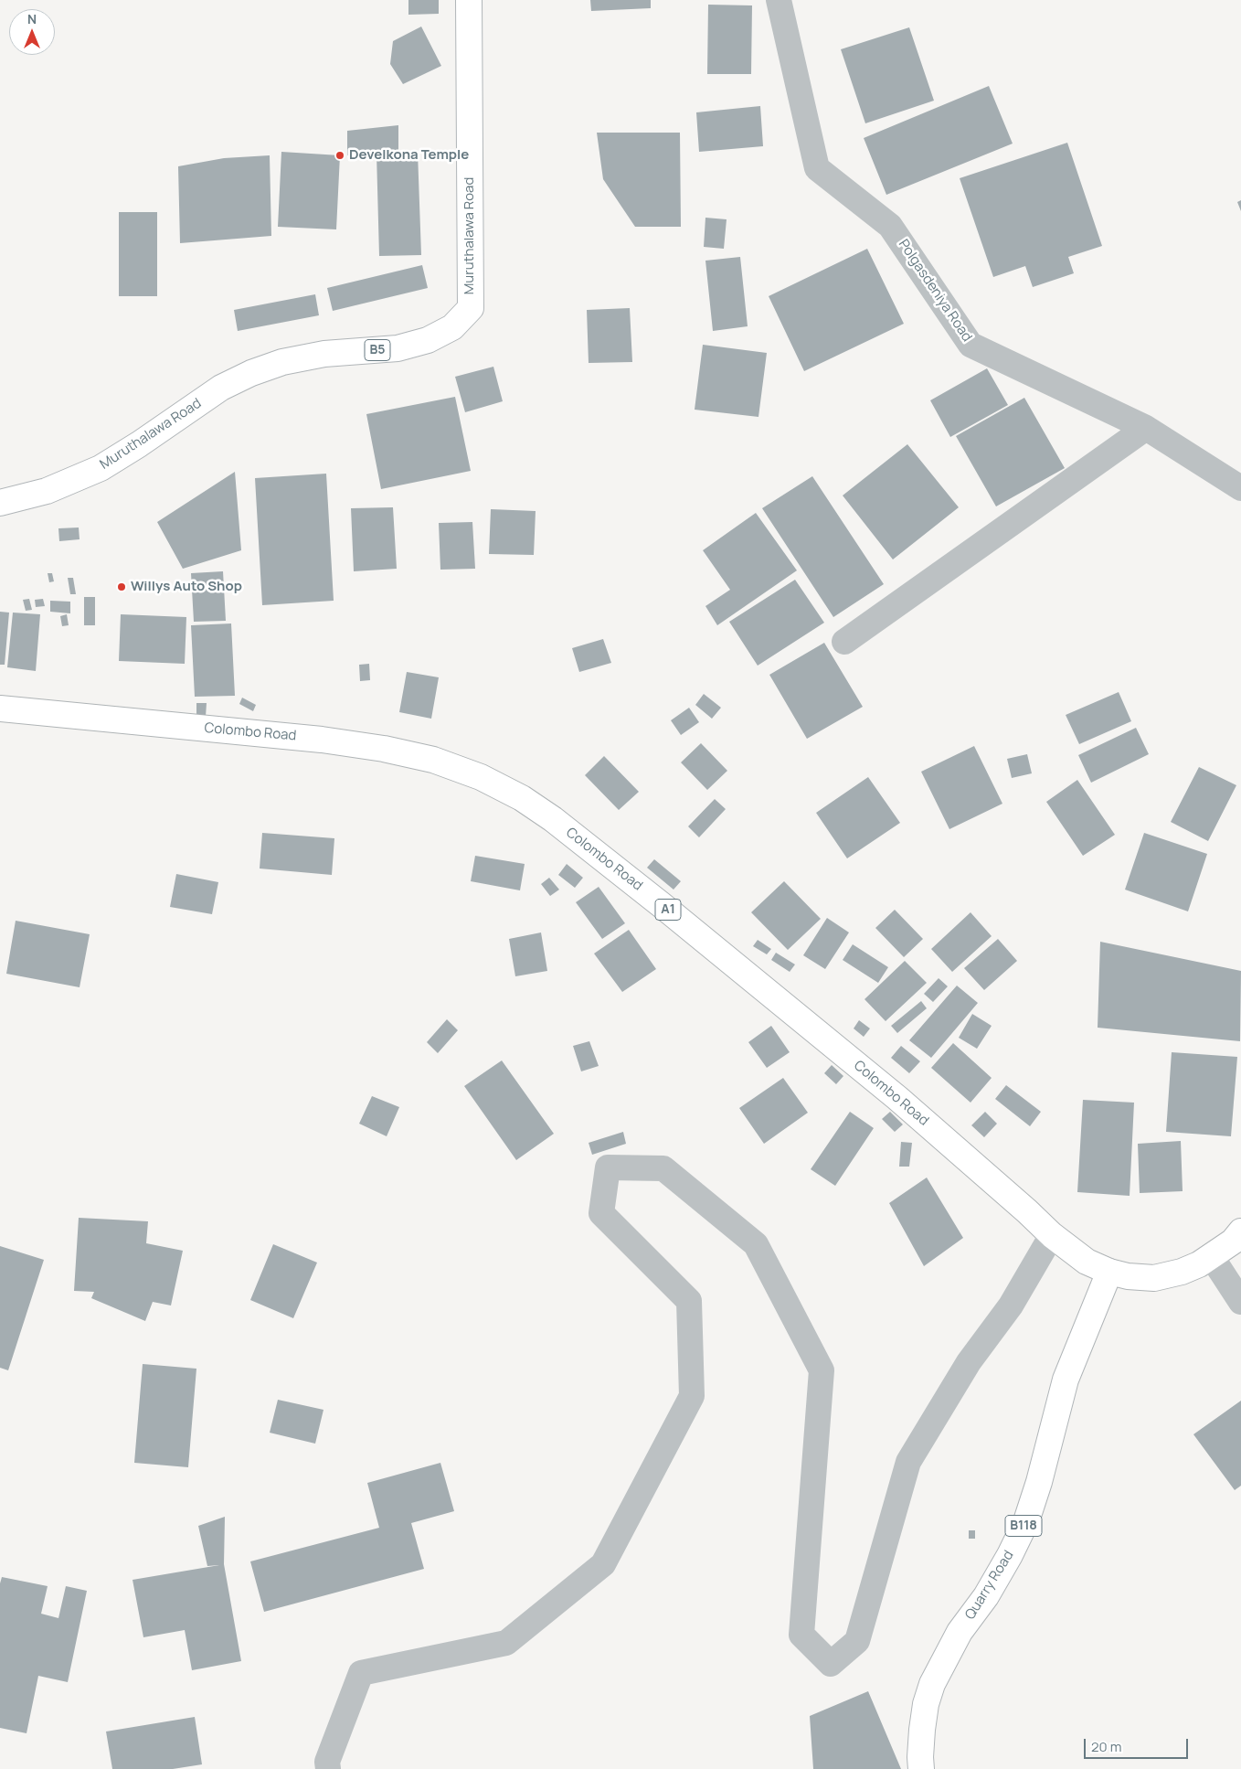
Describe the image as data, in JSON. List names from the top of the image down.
{
  "streets": {
    "main road": [
      "Muruthalawa Road",
      "B5",
      "Colombo Road",
      "A1",
      "B118",
      "Quarry Road"
    ],
    "street": ["Polgasdeniya Road"]
  },
  "crossings": [
    ["Colombo Road", "Quarry Road"]
  ],
  "places": ["Develkona Temple", "Willys Auto Shop"],
  "scale_bar": "20 m",
  "north": "top"
}
